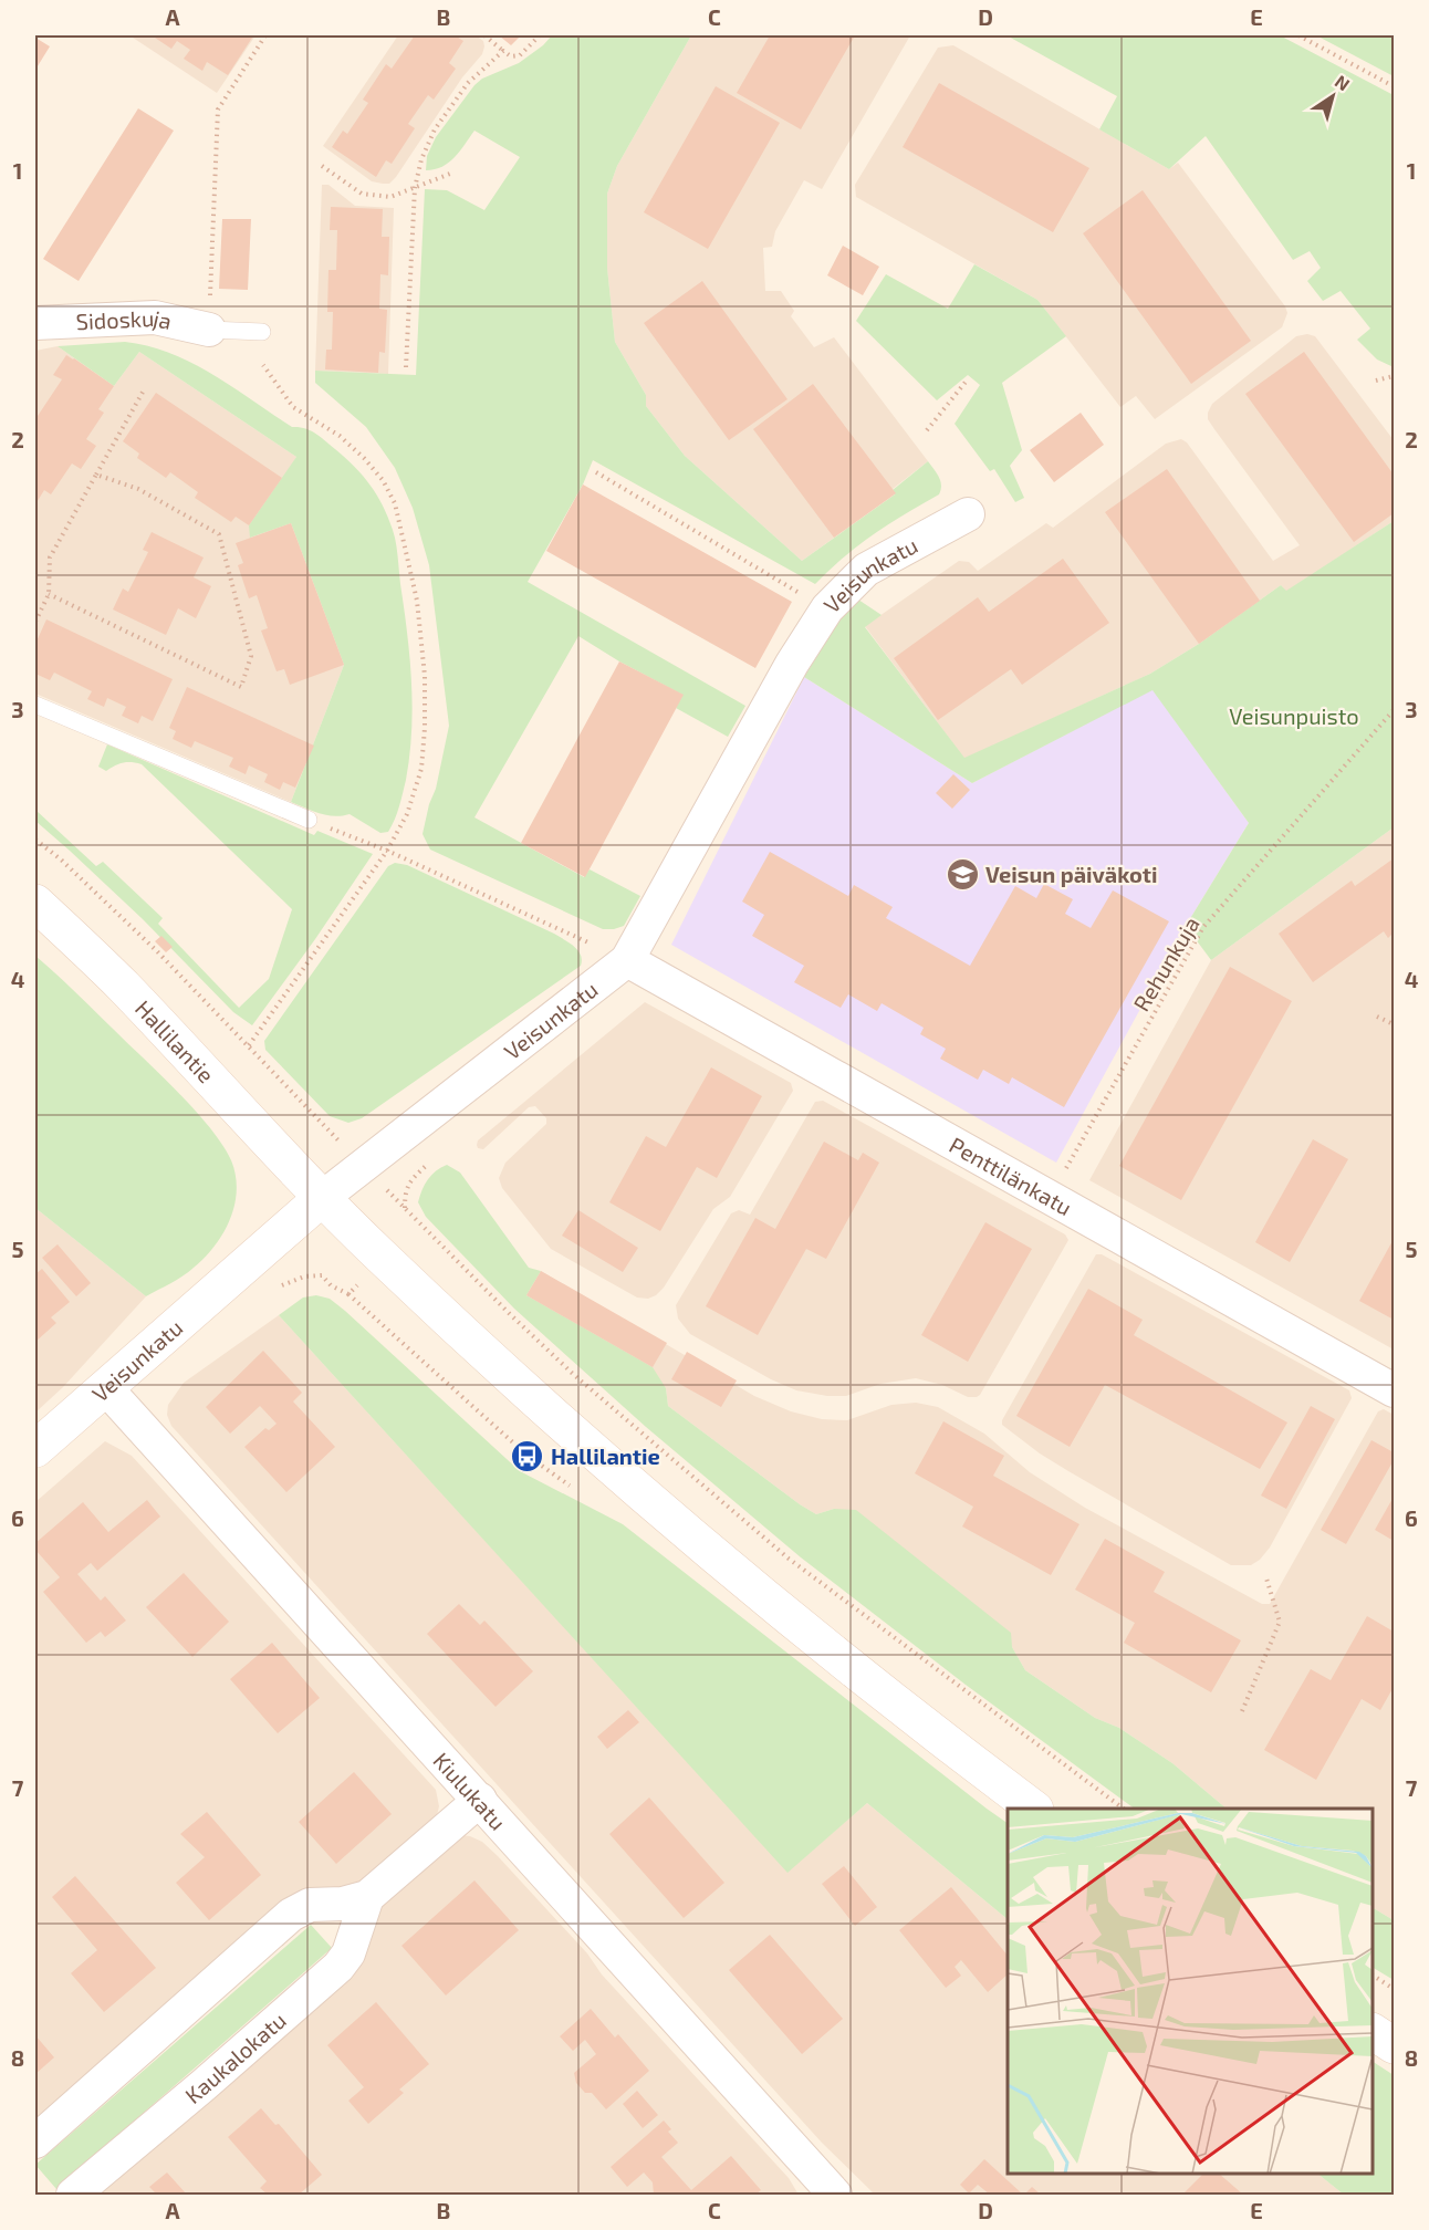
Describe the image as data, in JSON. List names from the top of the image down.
{
  "streets": {
    "main road": ["Veisunkatu", "Hallilantie"],
    "street": [
      "Sidoskuja",
      "Penttilänkatu",
      "Kiulukatu",
      "Kaukalokatu"
    ],
    "path": ["Rehunkuja"]
  },
  "crossings": [
    ["Veisunkatu", "Hallilantie"],
    ["Veisunkatu", "Penttilänkatu"],
    ["Veisunkatu", "Kiulukatu"],
    ["Rehunkuja", "Penttilänkatu"]
  ],
  "parks": ["Veisunpuisto"],
  "places": {
    "school or university": ["Veisun päiväkoti"],
    "bus stop": ["Hallilantie"]
  },
  "north": "top right",
  "grid": {
    "columns": [
      "A",
      "B",
      "C",
      "D",
      "E"
    ],
    "rows": [
      "1",
      "2",
      "3",
      "4",
      "5",
      "6",
      "7",
      "8"
    ]
  }
}
